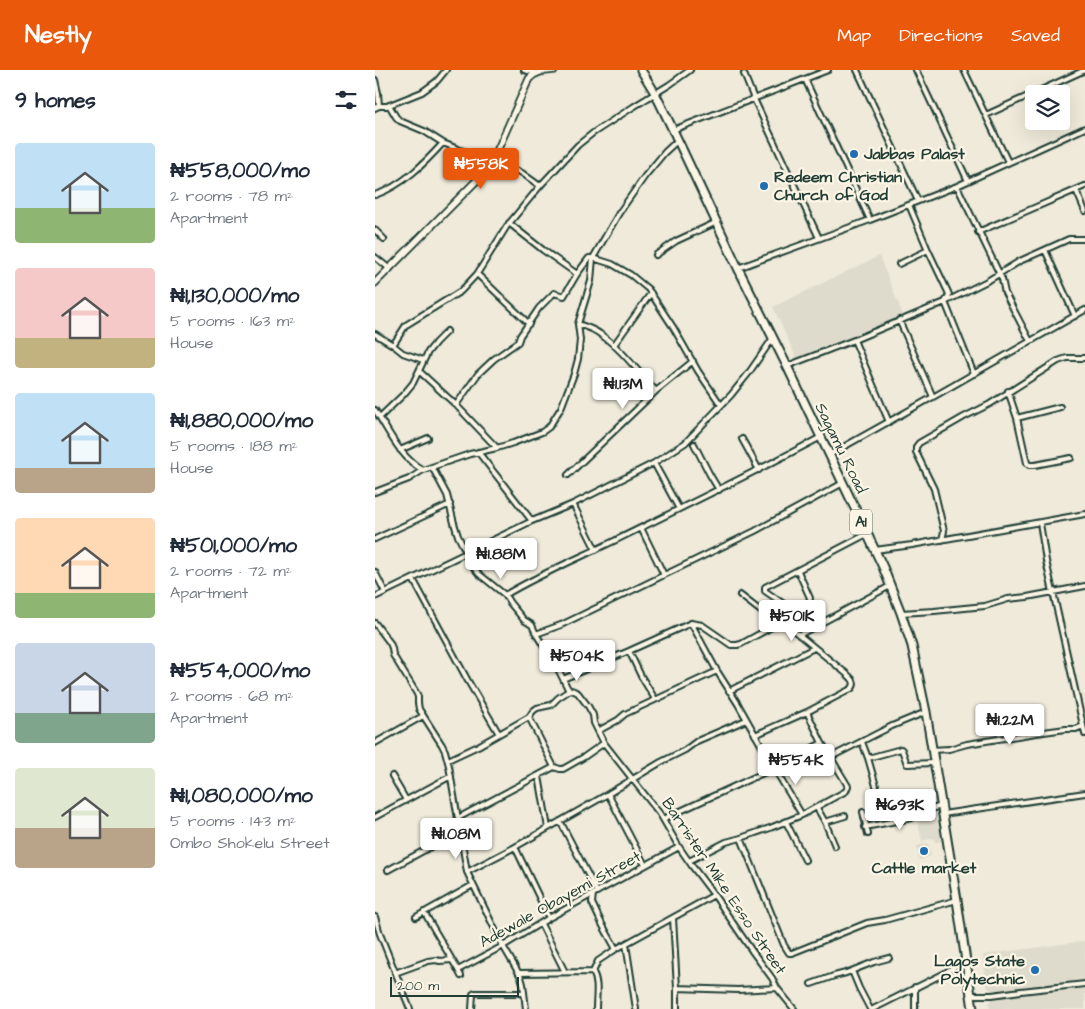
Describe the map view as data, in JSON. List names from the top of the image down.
{
  "streets": {
    "highway": ["Sagamu Road", "A1"],
    "street": ["Barrister Mike Esso Street", "Adewale Obayemi Street"]
  },
  "crossings": [
    ["Barrister Mike Esso Street", "Adewale Obayemi Street"]
  ],
  "places": [
    "Jabbas Palast",
    "Redeem Christian Church of God",
    "Cattle market",
    "Lagos State Polytechnic"
  ],
  "scale_bar": "200 m",
  "page": {
    "header": "Nestly",
    "nav": ["Map", "Directions", "Saved"],
    "heading": "9 homes",
    "list": [
      {
        "name": "₦558,000/mo",
        "note": "2 rooms · 78 m² · Apartment"
      },
      {
        "name": "₦1,130,000/mo",
        "note": "5 rooms · 163 m² · House"
      },
      {
        "name": "₦1,880,000/mo",
        "note": "5 rooms · 188 m² · House"
      },
      {
        "name": "₦501,000/mo",
        "note": "2 rooms · 72 m² · Apartment"
      },
      {
        "name": "₦554,000/mo",
        "note": "2 rooms · 68 m² · Apartment"
      },
      {
        "name": "₦1,080,000/mo",
        "note": "5 rooms · 143 m² · Ombo Shokelu Street"
      }
    ],
    "price": [
      "₦558K",
      "₦1.13M",
      "₦1.88M",
      "₦501K",
      "₦504K",
      "₦1.22M",
      "₦554K",
      "₦693K",
      "₦1.08M"
    ],
    "scale": "200 m"
  }
}
